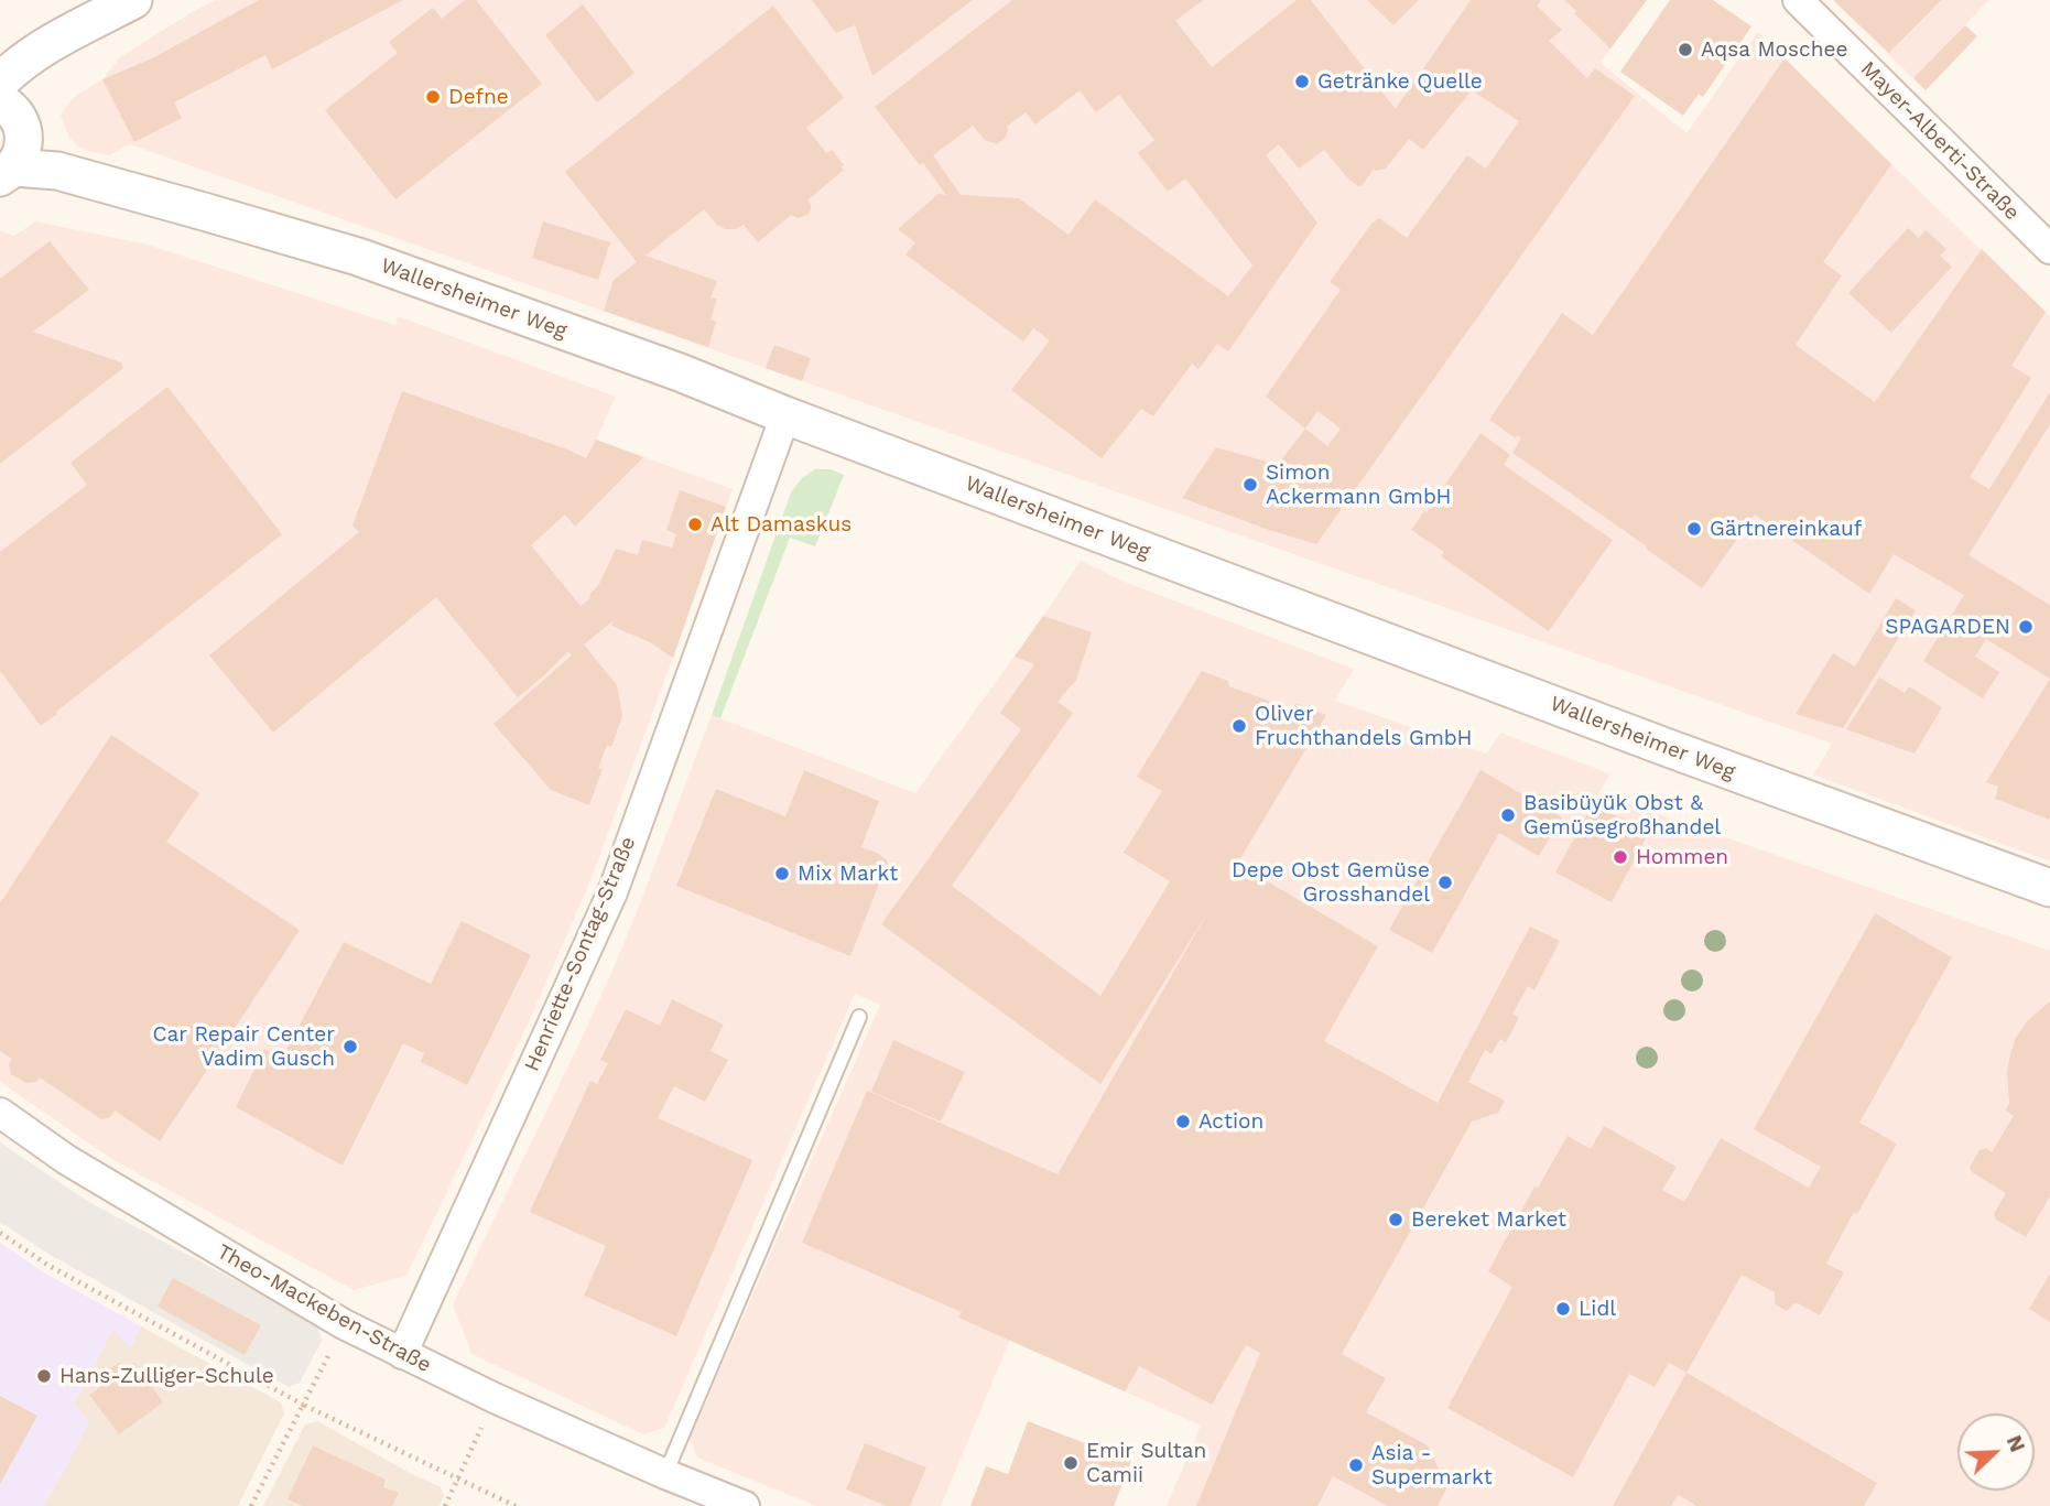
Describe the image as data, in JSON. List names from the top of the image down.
{
  "streets": {
    "street": [
      "Mayer-Alberti-Straße",
      "Wallersheimer Weg",
      "Henriette-Sontag-Straße",
      "Theo-Mackeben-Straße"
    ]
  },
  "crossings": [
    ["Wallersheimer Weg", "Henriette-Sontag-Straße"],
    ["Henriette-Sontag-Straße", "Theo-Mackeben-Straße"]
  ],
  "places": [
    "Aqsa Moschee",
    "Getränke Quelle",
    "Defne",
    "Simon Ackermann GmbH",
    "Alt Damaskus",
    "Gärtnereinkauf",
    "SPAGARDEN",
    "Oliver Fruchthandels GmbH",
    "Basibüyük Obst & Gemüsegroßhandel",
    "Hommen",
    "Mix Markt",
    "Depe Obst Gemüse Grosshandel",
    "Car Repair Center Vadim Gusch",
    "Action",
    "Bereket Market",
    "Lidl",
    "Hans-Zulliger-Schule",
    "Emir Sultan Camii",
    "Asia - Supermarkt"
  ],
  "north": "top right"
}
